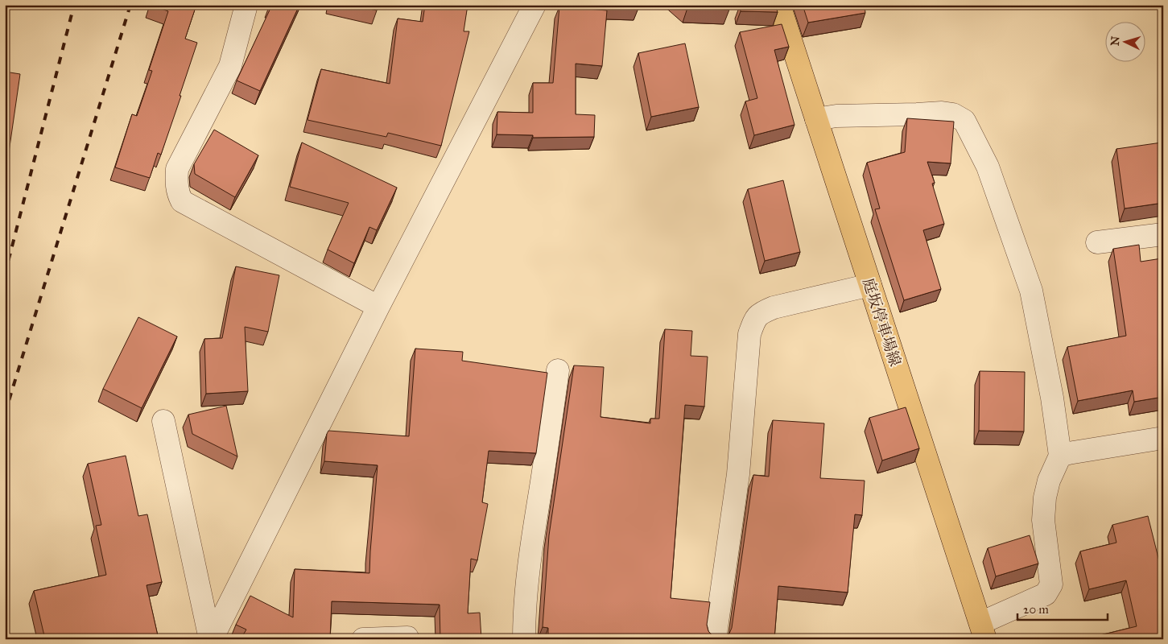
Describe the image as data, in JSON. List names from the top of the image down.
{
  "streets": {
    "main road": ["庭坂停車場線"]
  },
  "scale_bar": "20 m",
  "north": "left"
}
